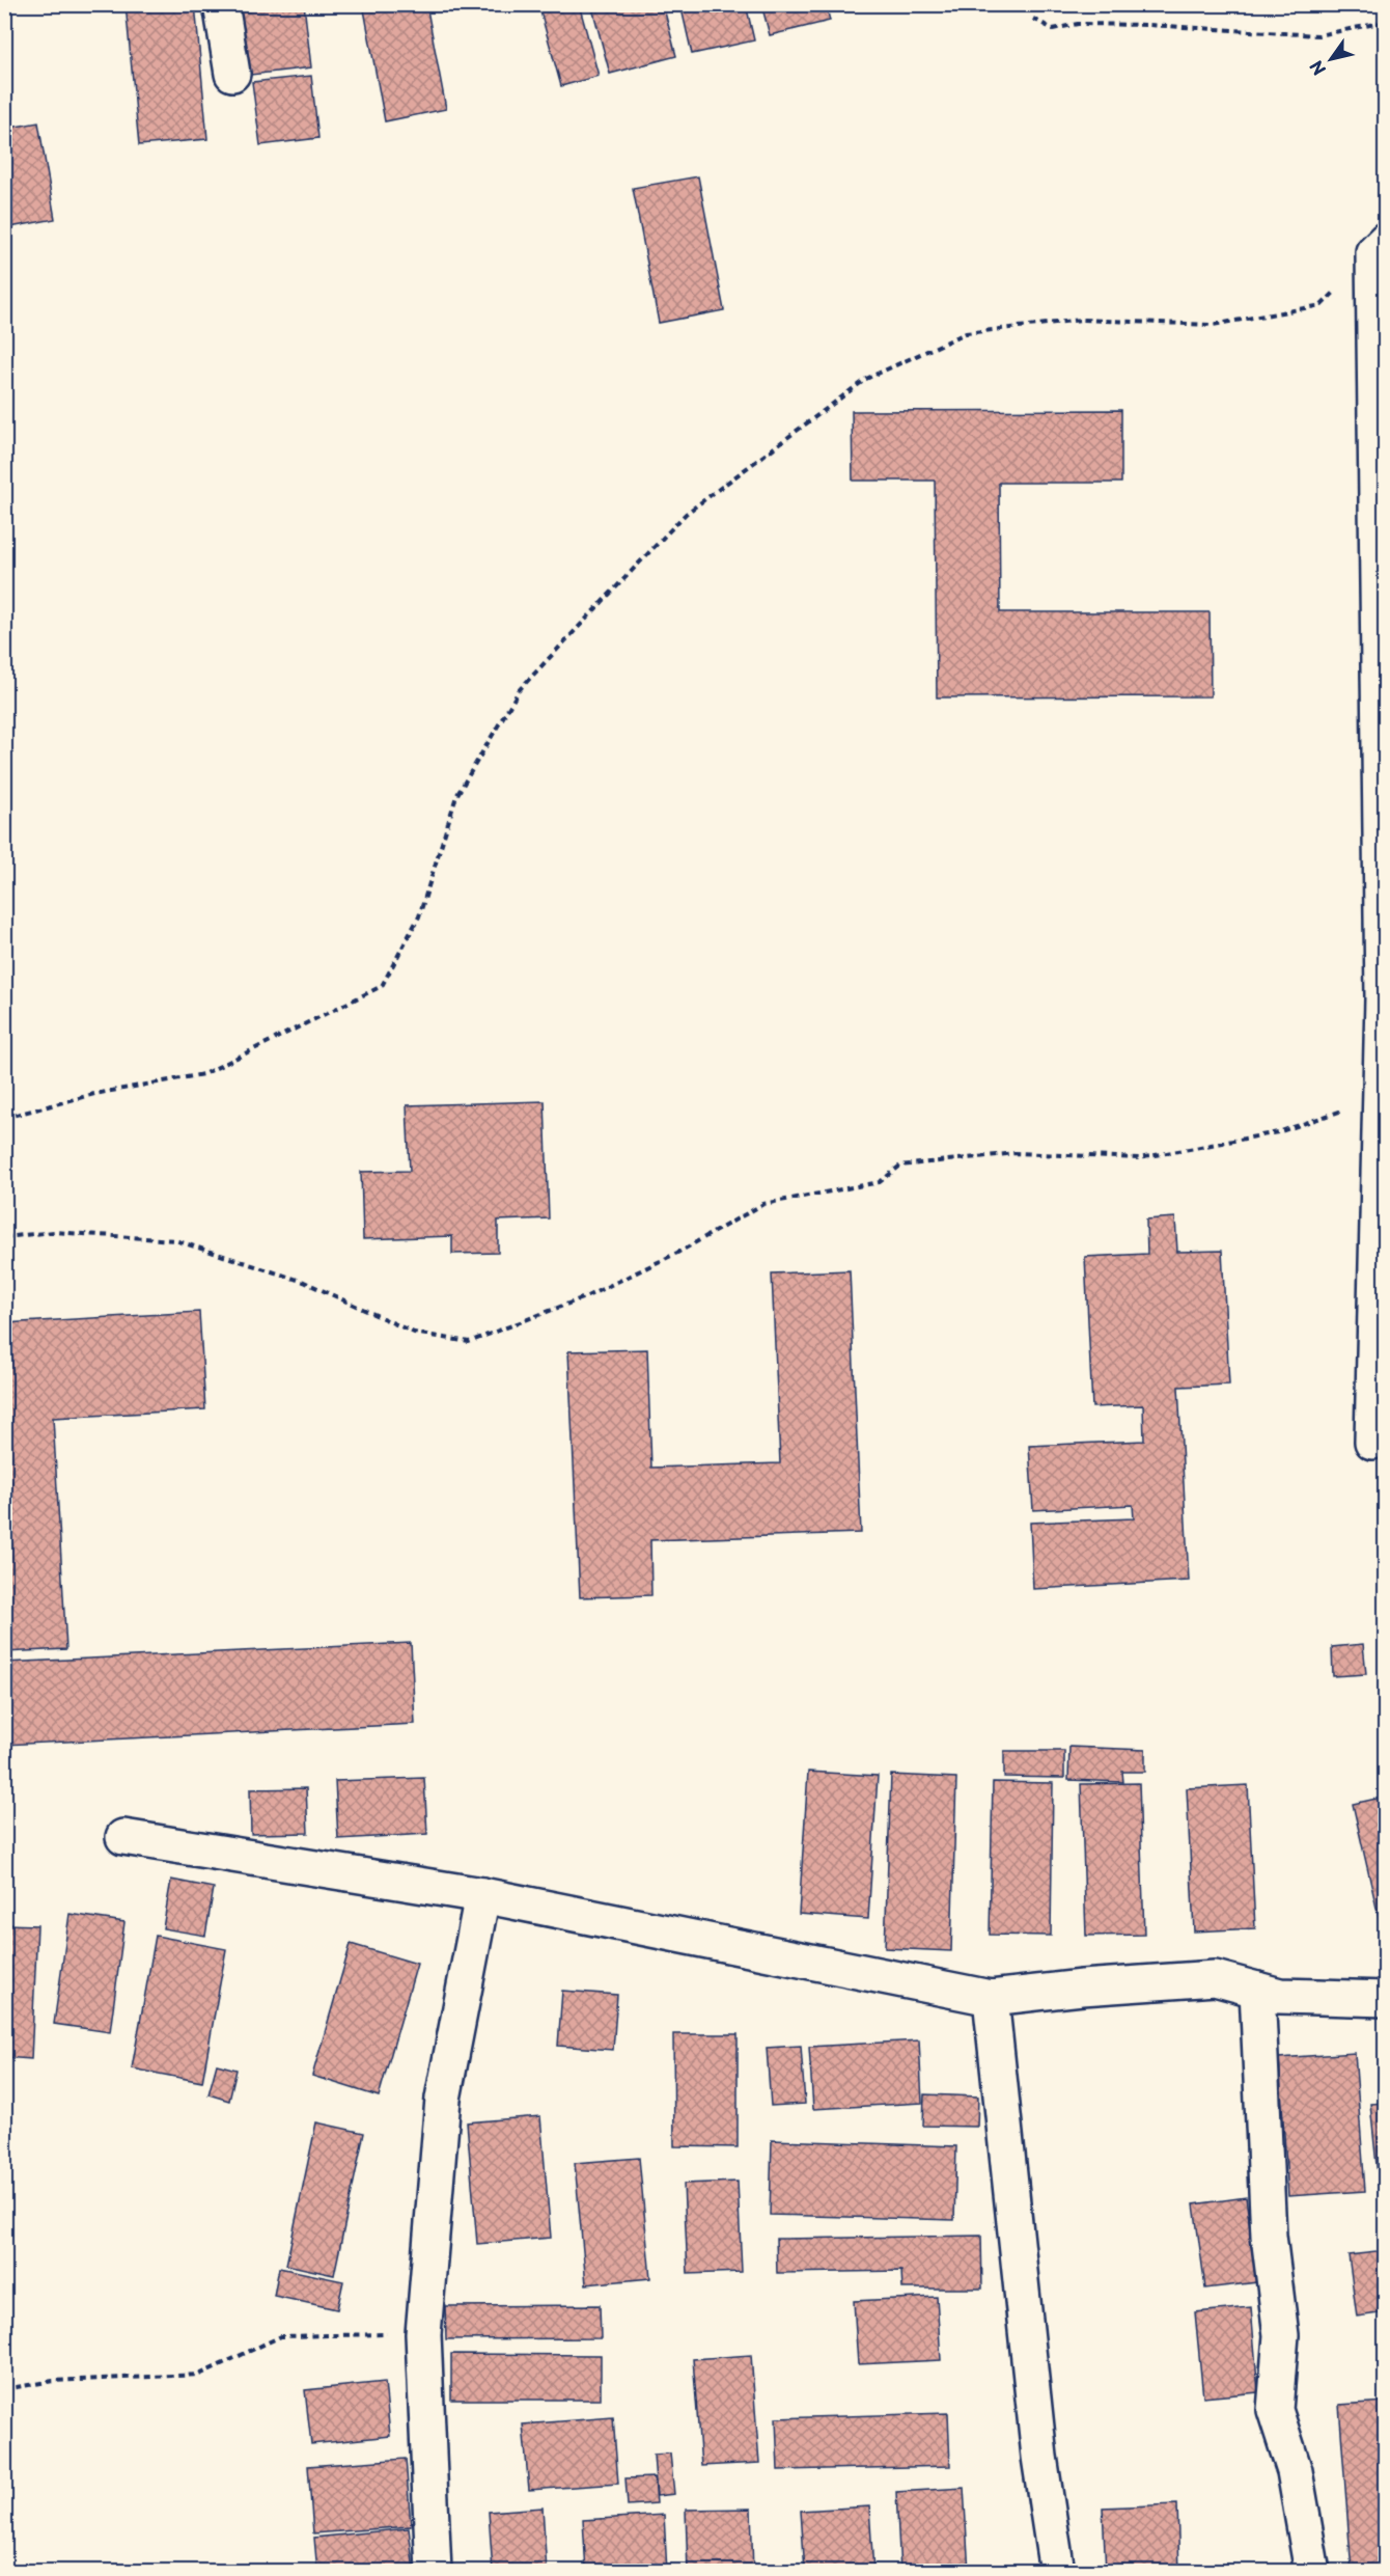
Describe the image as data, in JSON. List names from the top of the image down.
{
  "north": "bottom left"
}
